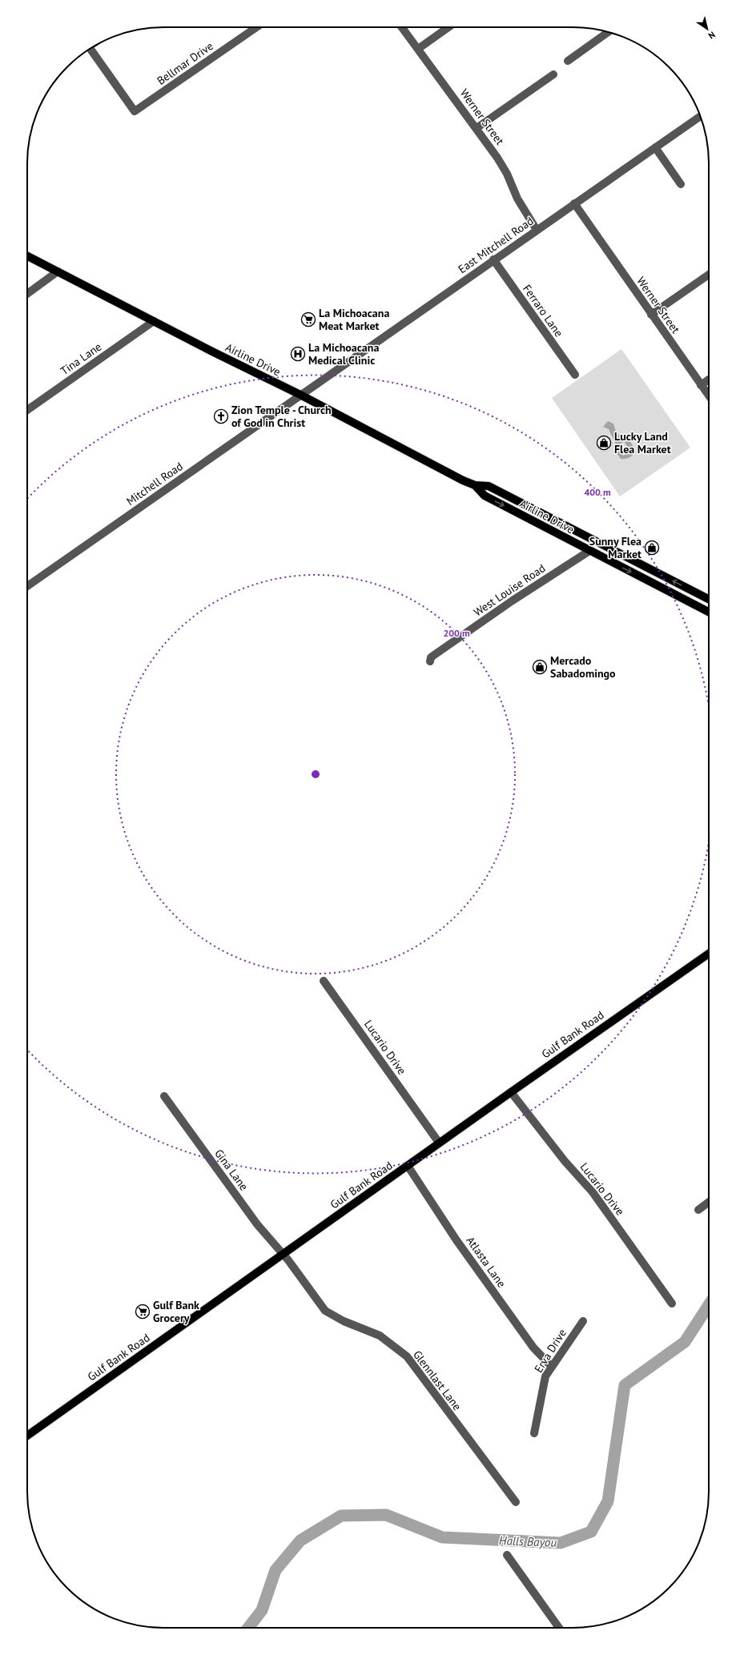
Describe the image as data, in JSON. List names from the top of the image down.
{
  "streets": {
    "main road": ["Airline Drive", "Gulf Bank Road"],
    "street": [
      "Bellmar Drive",
      "Werner Street",
      "East Mitchell Road",
      "Ferraro Lane",
      "Tina Lane",
      "Mitchell Road",
      "West Louise Road",
      "Lucario Drive",
      "Gina Lane",
      "Atlasta Lane",
      "Erva Drive",
      "Glennlast Lane"
    ]
  },
  "crossings": [
    ["Werner Street", "East Mitchell Road"],
    ["East Mitchell Road", "Ferraro Lane"],
    ["East Mitchell Road", "Airline Drive"],
    ["East Mitchell Road", "Mitchell Road"],
    ["Tina Lane", "Airline Drive"],
    ["Airline Drive", "Mitchell Road"],
    ["Airline Drive", "West Louise Road"],
    ["Gulf Bank Road", "Lucario Drive"],
    ["Gulf Bank Road", "Gina Lane"],
    ["Gulf Bank Road", "Atlasta Lane"],
    ["Gulf Bank Road", "Glennlast Lane"],
    ["Gina Lane", "Glennlast Lane"],
    ["Atlasta Lane", "Erva Drive"]
  ],
  "water": ["Halls Bayou"],
  "places": {
    "supermarket": ["La Michoacana Meat Market", "Gulf Bank Grocery"],
    "hospital": ["La Michoacana Medical Clinic"],
    "church": ["Zion Temple - Church of God in Christ"],
    "shop": ["Lucky Land Flea Market", "Sunny Flea Market", "Mercado Sabadomingo"]
  },
  "north": "bottom right",
  "rings": ["400 m", "200 m"]
}
